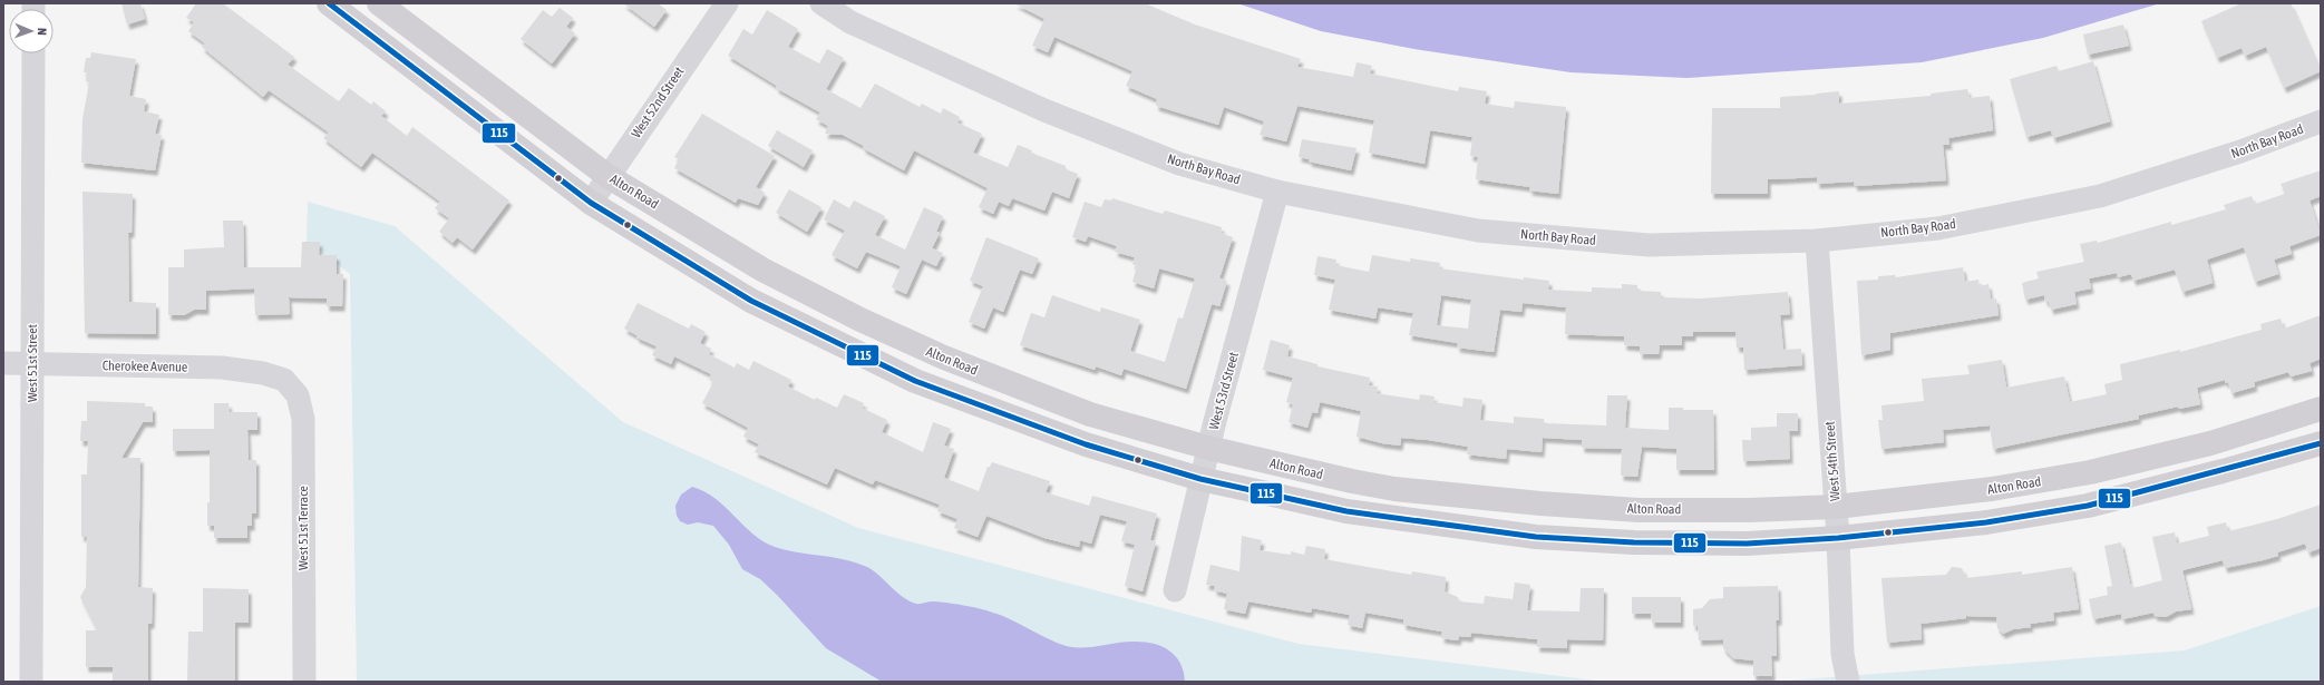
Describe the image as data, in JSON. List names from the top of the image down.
{
  "streets": {
    "main road": ["Alton Road"],
    "street": [
      "West 52nd Street",
      "North Bay Road",
      "West 51st Street",
      "Cherokee Avenue",
      "West 53rd Street",
      "West 54th Street",
      "West 51st Terrace"
    ]
  },
  "crossings": [
    ["West 52nd Street", "Alton Road"],
    ["North Bay Road", "West 53rd Street"],
    ["North Bay Road", "West 54th Street"],
    ["Alton Road", "West 53rd Street"],
    ["Alton Road", "West 54th Street"],
    ["West 51st Street", "Cherokee Avenue"],
    ["Cherokee Avenue", "West 51st Terrace"]
  ],
  "lines": ["transit line 115"],
  "north": "right"
}
